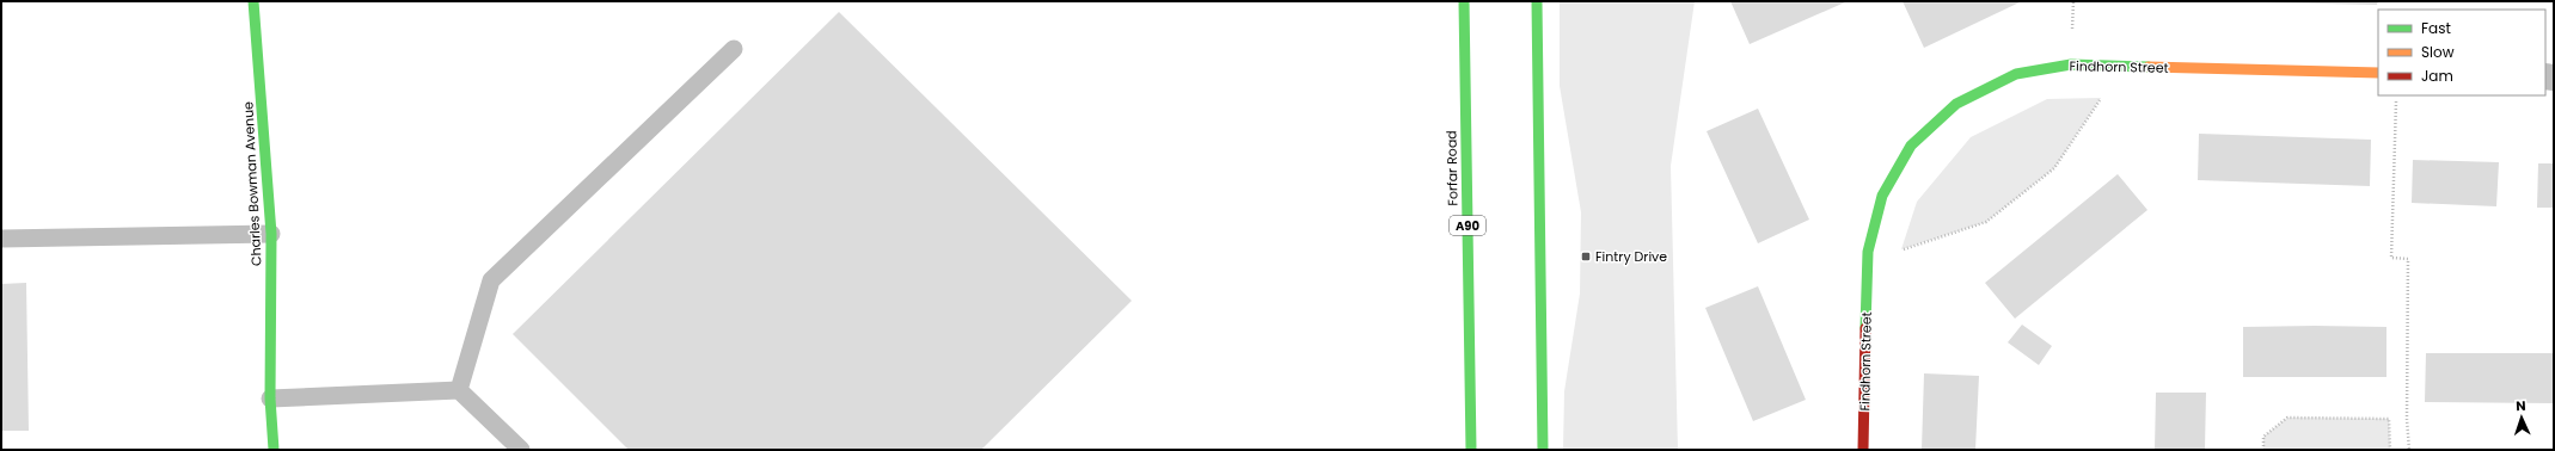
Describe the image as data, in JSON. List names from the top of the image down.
{
  "streets": {
    "main road": [
      "Findhorn Street",
      "Forfar Road",
      "Charles Bowman Avenue",
      "A90"
    ]
  },
  "places": {
    "transit": ["Fintry Drive"]
  },
  "legend": ["Fast", "Slow", "Jam"],
  "north": "top"
}
